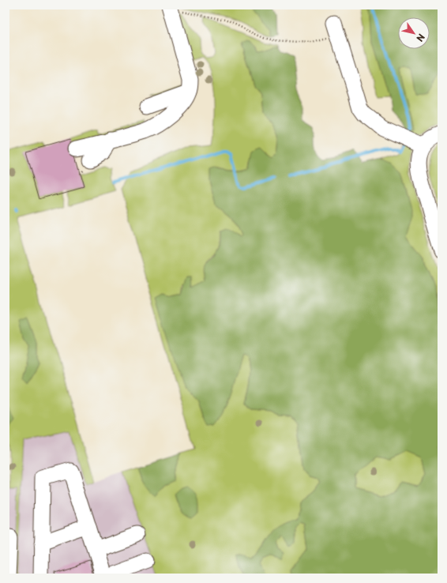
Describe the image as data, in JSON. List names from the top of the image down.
{
  "north": "bottom right"
}
